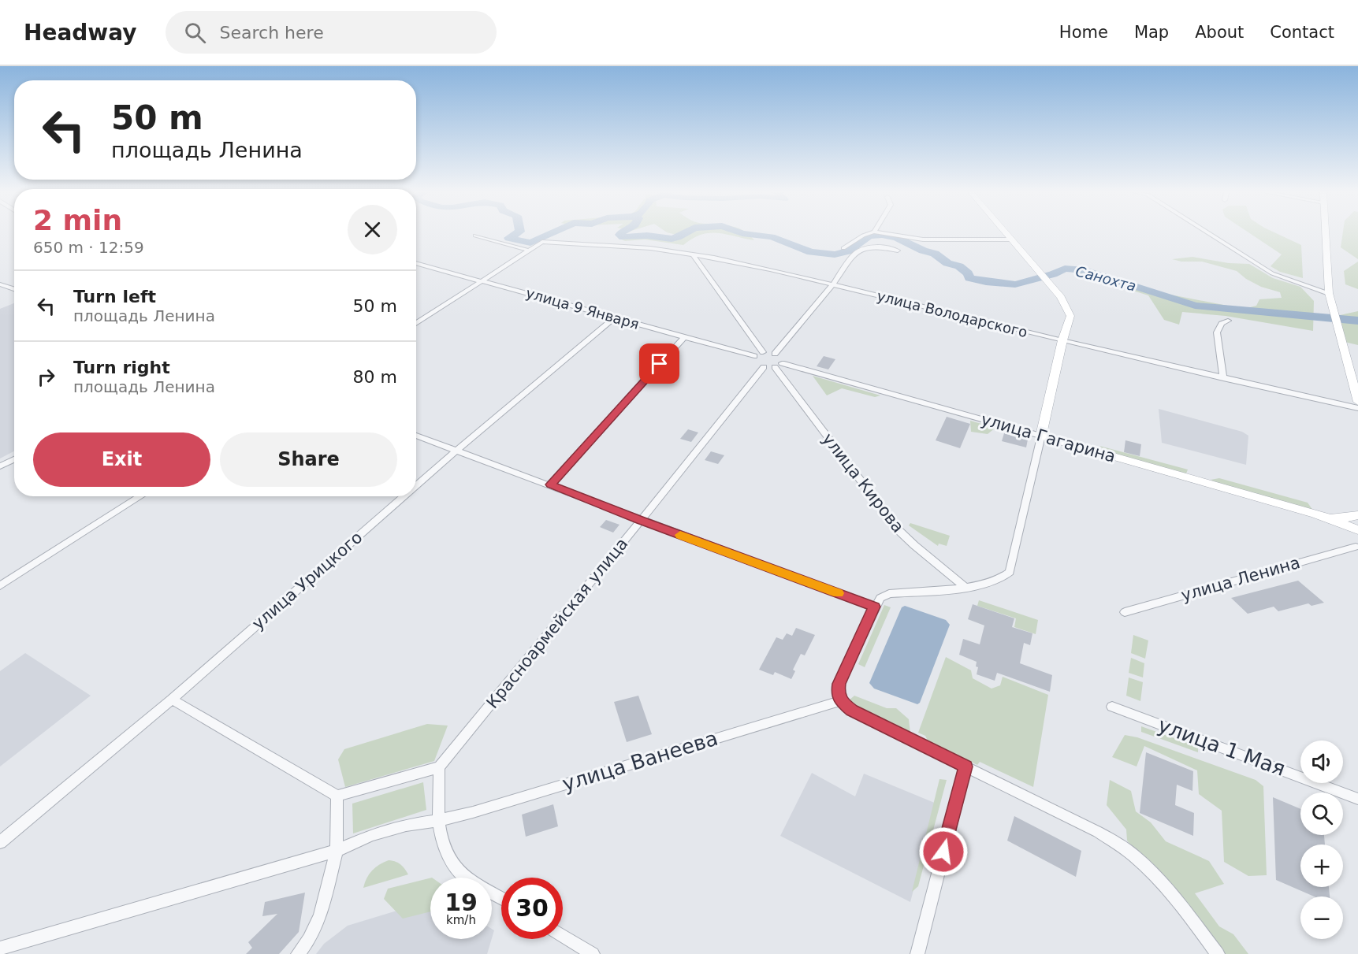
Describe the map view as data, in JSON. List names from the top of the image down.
{
  "streets": {
    "street": [
      "улица 9 Января",
      "улица Володарского",
      "улица Гагарина",
      "улица Кирова",
      "улица Ленина",
      "улица Урицкого",
      "Красноармейская улица",
      "улица 1 Мая",
      "улица Ванеева"
    ]
  },
  "crossings": [
    ["улица 9 Января", "улица Урицкого"],
    ["улица Гагарина", "улица Кирова"],
    ["улица Гагарина", "Красноармейская улица"]
  ],
  "water": ["Санохта"],
  "page": {
    "header": "Headway",
    "search": "Search here",
    "nav": [
      "Home",
      "Map",
      "About",
      "Contact"
    ],
    "turn": ["50 m", "площадь Ленина"],
    "heading": ["2 min", "650 m · 12:59"],
    "list": [
      {
        "name": "Turn left",
        "note": "площадь Ленина",
        "value": "50 m"
      },
      {
        "name": "Turn right",
        "note": "площадь Ленина",
        "value": "80 m"
      }
    ],
    "buttons": ["Exit", "Share"],
    "map_buttons": ["+", "−"],
    "speed": "19 km/h",
    "limit": "30"
  }
}
